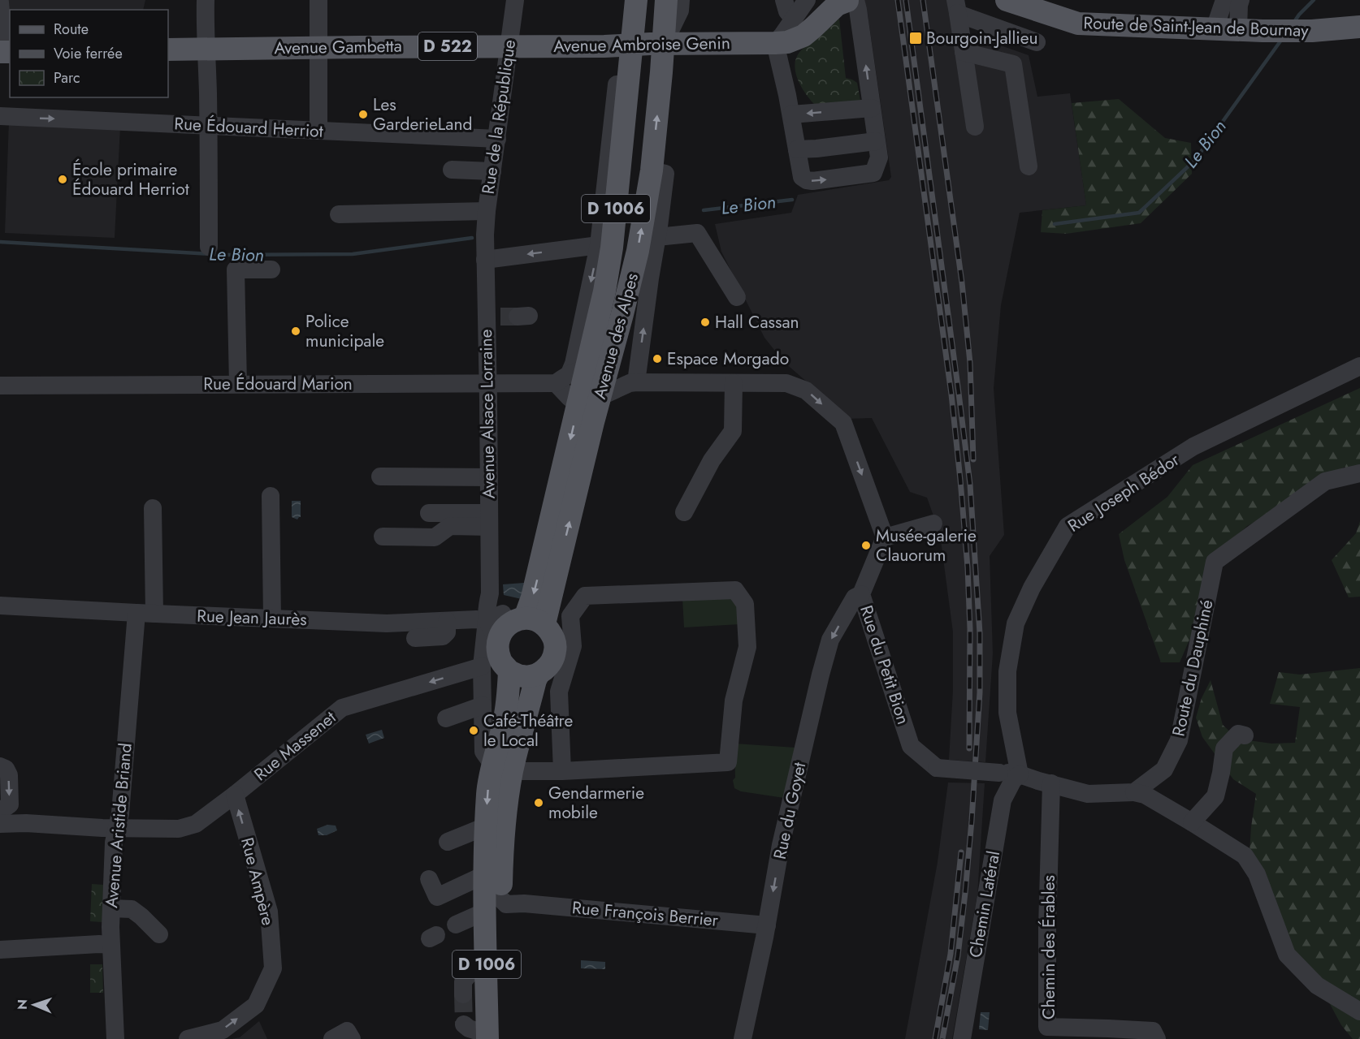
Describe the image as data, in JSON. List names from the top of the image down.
{
  "streets": {
    "main road": [
      "Route de Saint-Jean de Bournay",
      "Avenue Ambroise Genin",
      "D 522",
      "Avenue Gambetta",
      "D 1006",
      "Avenue des Alpes"
    ],
    "street": [
      "Rue de la République",
      "Rue Édouard Herriot",
      "Rue Édouard Marion",
      "Avenue Alsace Lorraine",
      "Rue Joseph Bédor",
      "Rue Jean Jaurès",
      "Rue du Petit Bion",
      "Route du Dauphiné",
      "Rue Massenet",
      "Rue du Goyet",
      "Avenue Aristide Briand",
      "Rue Ampère",
      "Chemin Latéral",
      "Rue François Berrier",
      "Chemin des Érables"
    ]
  },
  "crossings": [
    ["Avenue Ambroise Genin", "D 522"],
    ["Avenue Ambroise Genin", "Avenue Gambetta"],
    ["Avenue Ambroise Genin", "Rue de la République"],
    ["Avenue Ambroise Genin", "Avenue des Alpes"],
    ["Avenue Gambetta", "Rue de la République"],
    ["Rue de la République", "Rue Édouard Herriot"],
    ["Rue de la République", "Avenue Alsace Lorraine"],
    ["D 1006", "Avenue des Alpes"],
    ["D 1006", "Avenue Alsace Lorraine"],
    ["D 1006", "Rue Jean Jaurès"],
    ["D 1006", "Rue François Berrier"],
    ["Avenue des Alpes", "Rue Édouard Marion"],
    ["Avenue des Alpes", "Avenue Alsace Lorraine"],
    ["Avenue des Alpes", "Rue Jean Jaurès"],
    ["Rue Édouard Marion", "Avenue Alsace Lorraine"],
    ["Rue Édouard Marion", "Rue du Petit Bion"],
    ["Avenue Alsace Lorraine", "Rue Jean Jaurès"],
    ["Avenue Alsace Lorraine", "Rue Massenet"],
    ["Rue Joseph Bédor", "Rue du Petit Bion"],
    ["Rue Joseph Bédor", "Chemin Latéral"],
    ["Rue Jean Jaurès", "Avenue Aristide Briand"],
    ["Rue du Petit Bion", "Rue du Goyet"],
    ["Rue du Petit Bion", "Chemin Latéral"],
    ["Rue Massenet", "Avenue Aristide Briand"],
    ["Rue Massenet", "Rue Ampère"],
    ["Rue du Goyet", "Rue François Berrier"]
  ],
  "one_way": ["Rue Édouard Herriot", "Rue du Goyet", "Rue Ampère"],
  "water": ["Le Bion"],
  "places": {
    "transit": ["Bourgoin-Jallieu"],
    "other": [
      "Les GarderieLand",
      "École primaire Édouard Herriot",
      "Hall Cassan",
      "Police municipale",
      "Espace Morgado",
      "Musée-galerie Clauorum",
      "Café-Théâtre le Local",
      "Gendarmerie mobile"
    ]
  },
  "legend": ["Route", "Voie ferrée", "Parc"],
  "north": "left"
}
